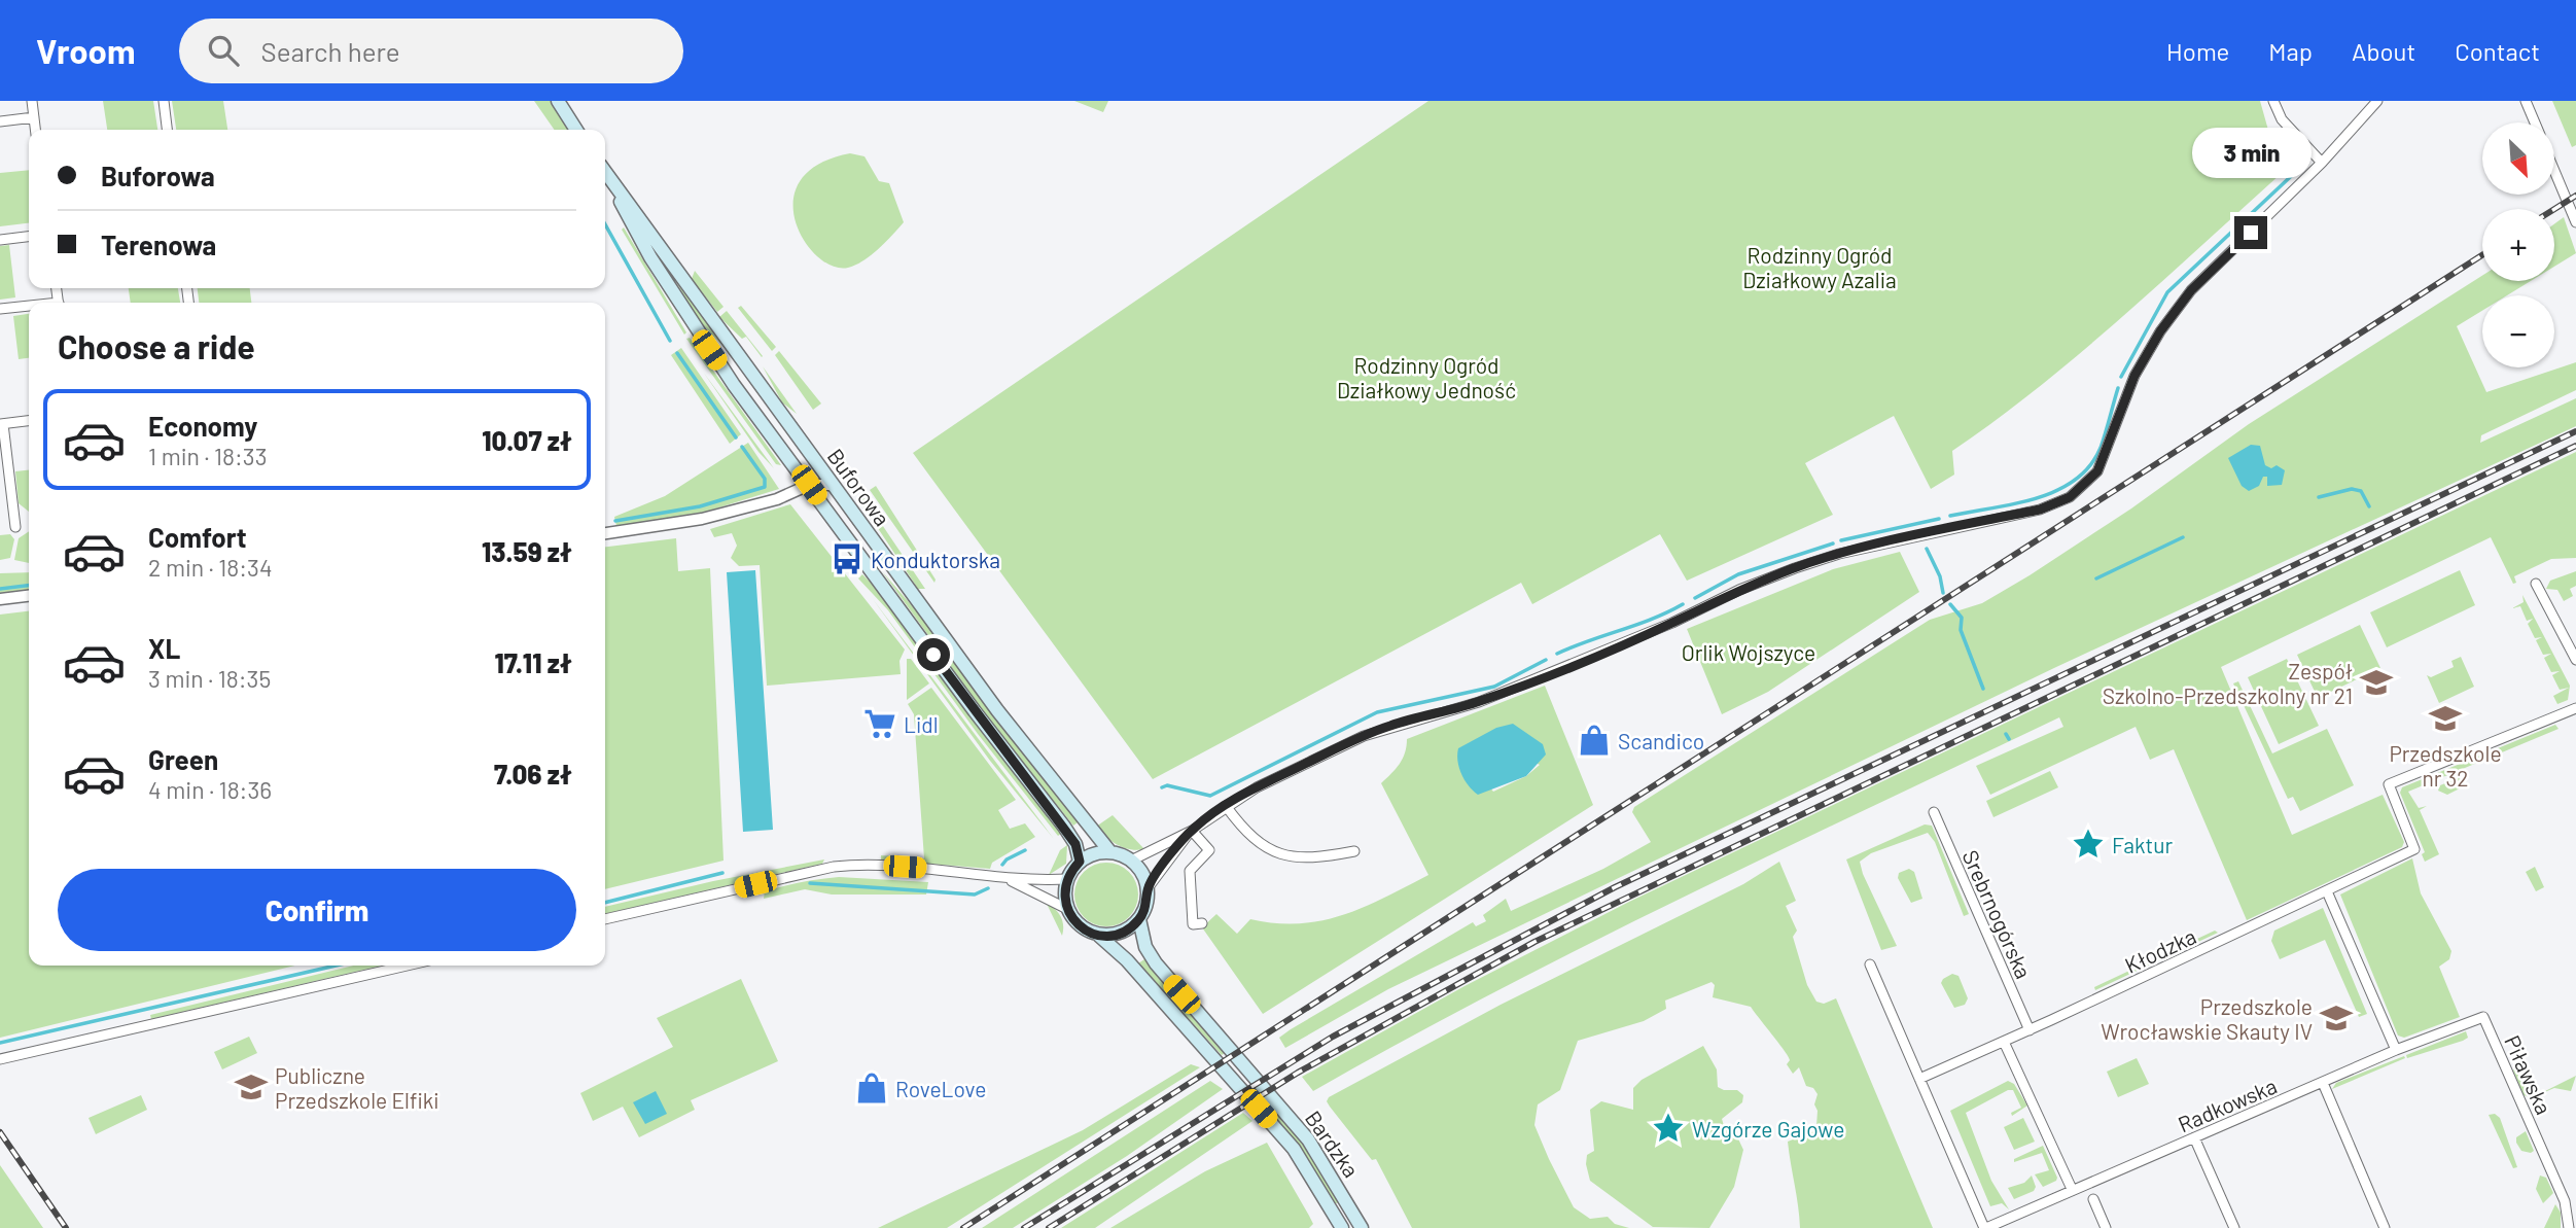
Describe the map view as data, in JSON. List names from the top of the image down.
{
  "streets": {
    "main road": ["Buforowa", "Bardzka"],
    "street": [
      "Srebrnogórska",
      "Kłodzka",
      "Piławska",
      "Radkowska"
    ]
  },
  "crossings": [
    ["Buforowa", "Bardzka"],
    ["Srebrnogórska", "Kłodzka"],
    ["Kłodzka", "Radkowska"],
    ["Piławska", "Radkowska"]
  ],
  "parks": ["Rodzinny Ogród Działkowy Azalia", "Rodzinny Ogród Działkowy Jedność", "Orlik Wojszyce"],
  "places": {
    "bus stop": ["Konduktorska"],
    "school or university": [
      "Zespół Szkolno-Przedszkolny nr 21",
      "Przedszkole nr 32",
      "Przedszkole Wrocławskie Skauty IV",
      "Publiczne Przedszkole Elfiki"
    ],
    "supermarket": ["Lidl"],
    "shop": ["Scandico", "RoveLove"],
    "place": ["Faktur", "Wzgórze Gajowe"]
  },
  "north": "bottom right",
  "page": {
    "header": "Vroom",
    "search": "Search here",
    "nav": [
      "Home",
      "Map",
      "About",
      "Contact"
    ],
    "map_buttons": ["+", "−"],
    "bubble": "3 min",
    "banner": ["Buforowa", "Terenowa"],
    "heading": "Choose a ride",
    "list": [
      {
        "name": "Economy",
        "note": "1 min · 18:33",
        "value": "10.07 zł"
      },
      {
        "name": "Comfort",
        "note": "2 min · 18:34",
        "value": "13.59 zł"
      },
      {
        "name": "XL",
        "note": "3 min · 18:35",
        "value": "17.11 zł"
      },
      {
        "name": "Green",
        "note": "4 min · 18:36",
        "value": "7.06 zł"
      }
    ],
    "buttons": "Confirm"
  }
}
